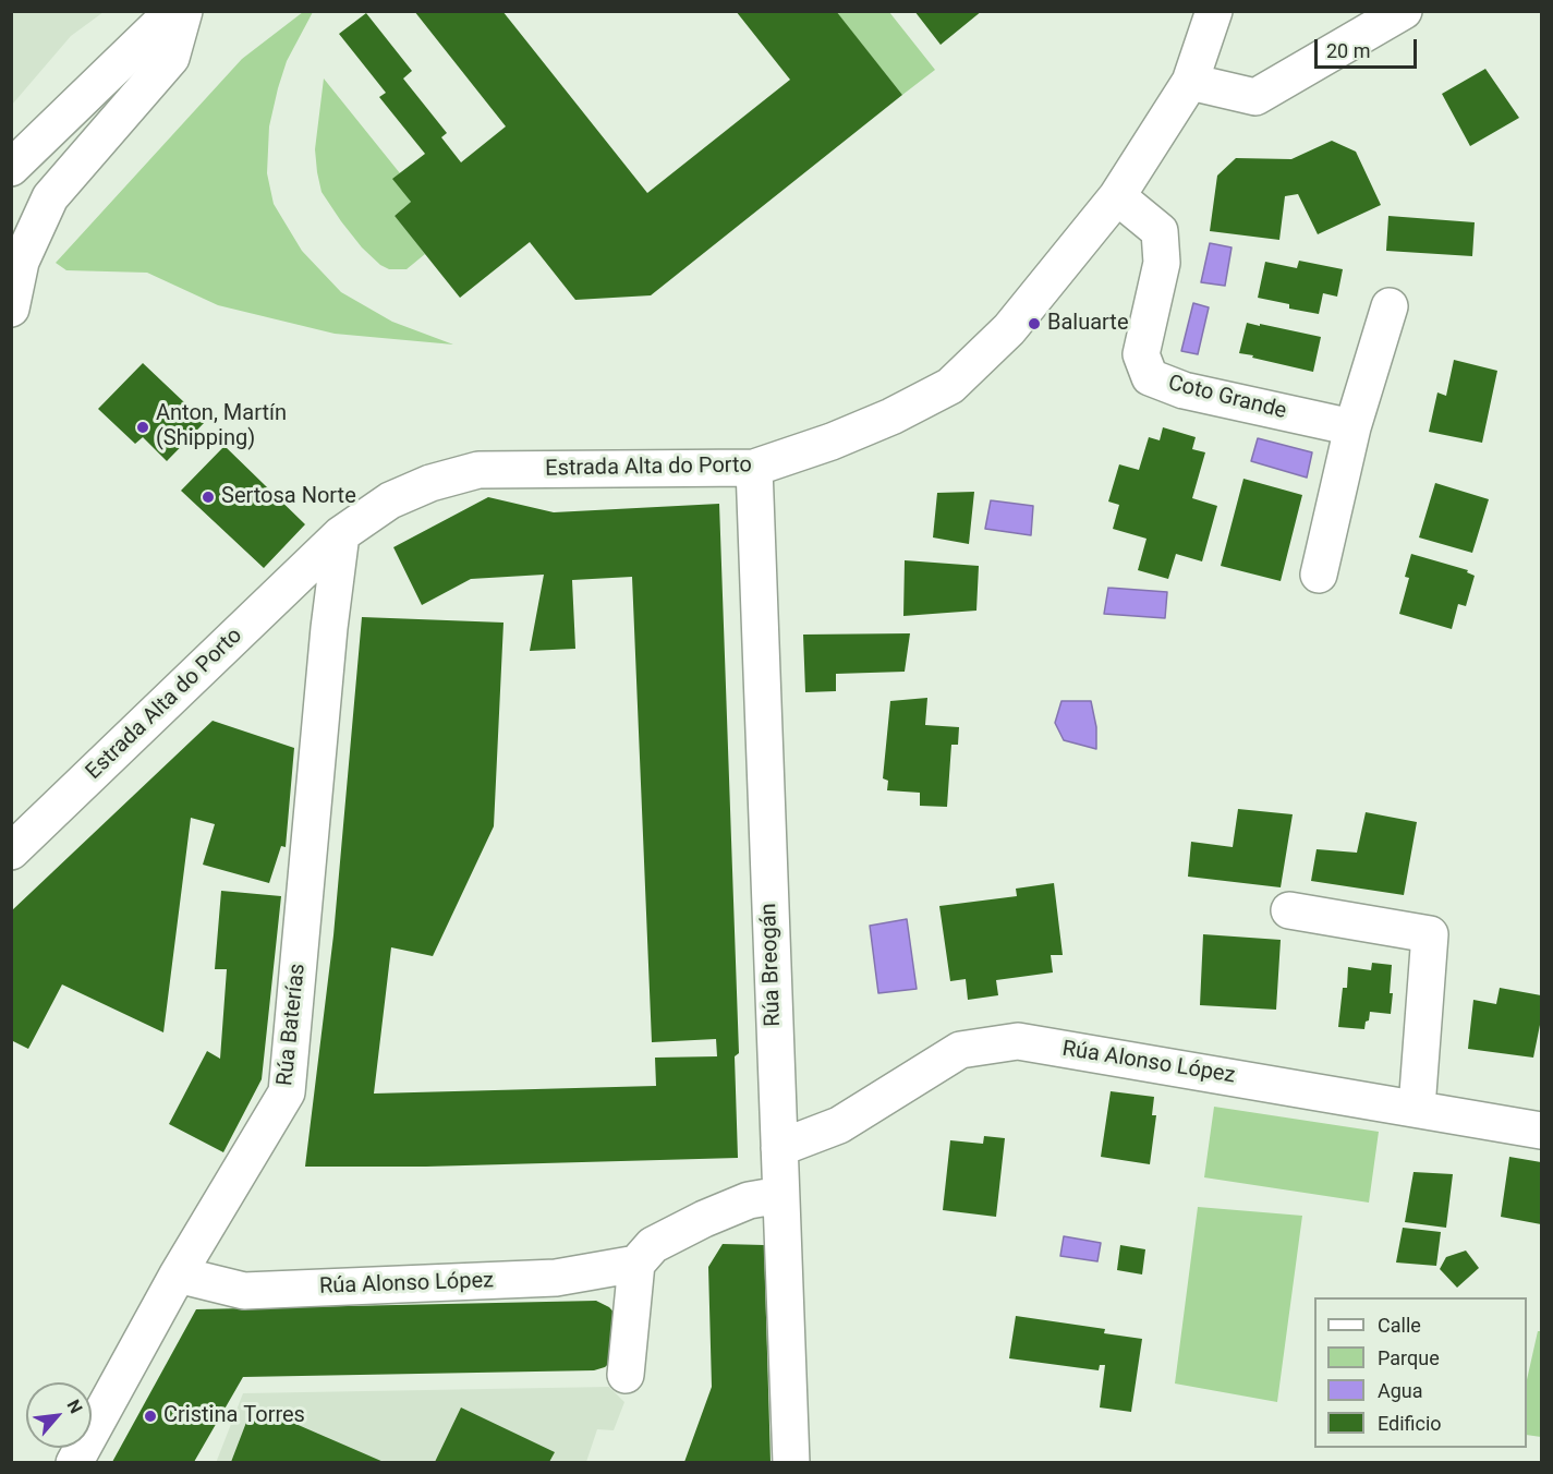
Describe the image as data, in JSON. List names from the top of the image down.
{
  "streets": {
    "street": [
      "Coto Grande",
      "Estrada Alta do Porto",
      "Rúa Breogán",
      "Rúa Baterías",
      "Rúa Alonso López"
    ]
  },
  "crossings": [
    ["Coto Grande", "Estrada Alta do Porto"],
    ["Estrada Alta do Porto", "Rúa Breogán"],
    ["Estrada Alta do Porto", "Rúa Baterías"],
    ["Rúa Breogán", "Rúa Alonso López"],
    ["Rúa Baterías", "Rúa Alonso López"]
  ],
  "places": [
    "Baluarte",
    "Anton, Martín (Shipping)",
    "Sertosa Norte",
    "Cristina Torres"
  ],
  "legend": [
    "Calle",
    "Parque",
    "Agua",
    "Edificio"
  ],
  "scale_bar": "20 m",
  "north": "top right"
}
